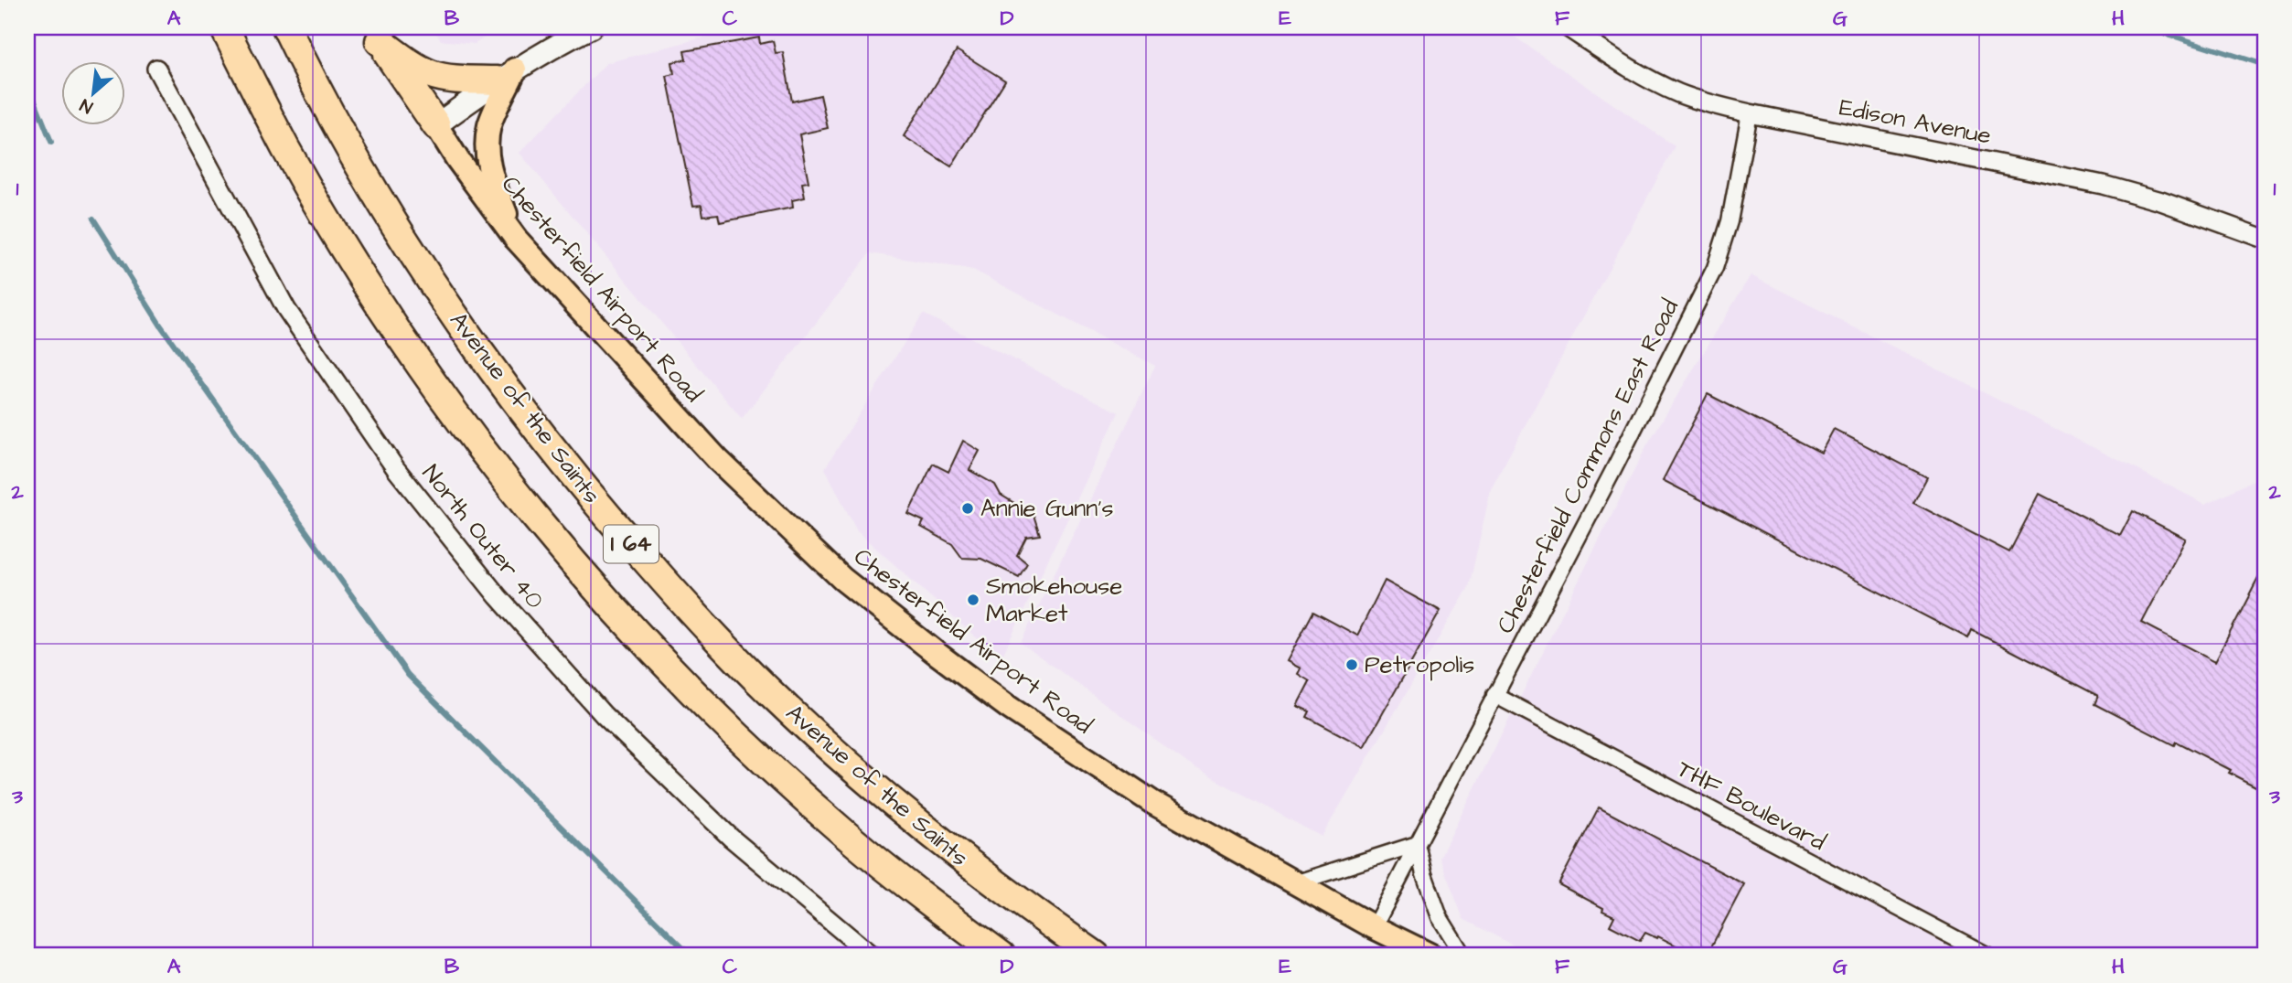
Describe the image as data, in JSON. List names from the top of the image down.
{
  "streets": {
    "highway": ["Avenue of the Saints", "I 64"],
    "main road": ["Chesterfield Airport Road"],
    "street": [
      "Edison Avenue",
      "Chesterfield Commons East Road",
      "North Outer 40",
      "THF Boulevard"
    ]
  },
  "crossings": [
    ["Edison Avenue", "Chesterfield Commons East Road"],
    ["Chesterfield Airport Road", "Chesterfield Commons East Road"],
    ["Chesterfield Commons East Road", "THF Boulevard"]
  ],
  "places": ["Annie Gunn's", "Smokehouse Market", "Petropolis"],
  "north": "bottom left",
  "grid": {
    "columns": [
      "A",
      "B",
      "C",
      "D",
      "E",
      "F",
      "G",
      "H"
    ],
    "rows": ["1", "2", "3"]
  }
}
